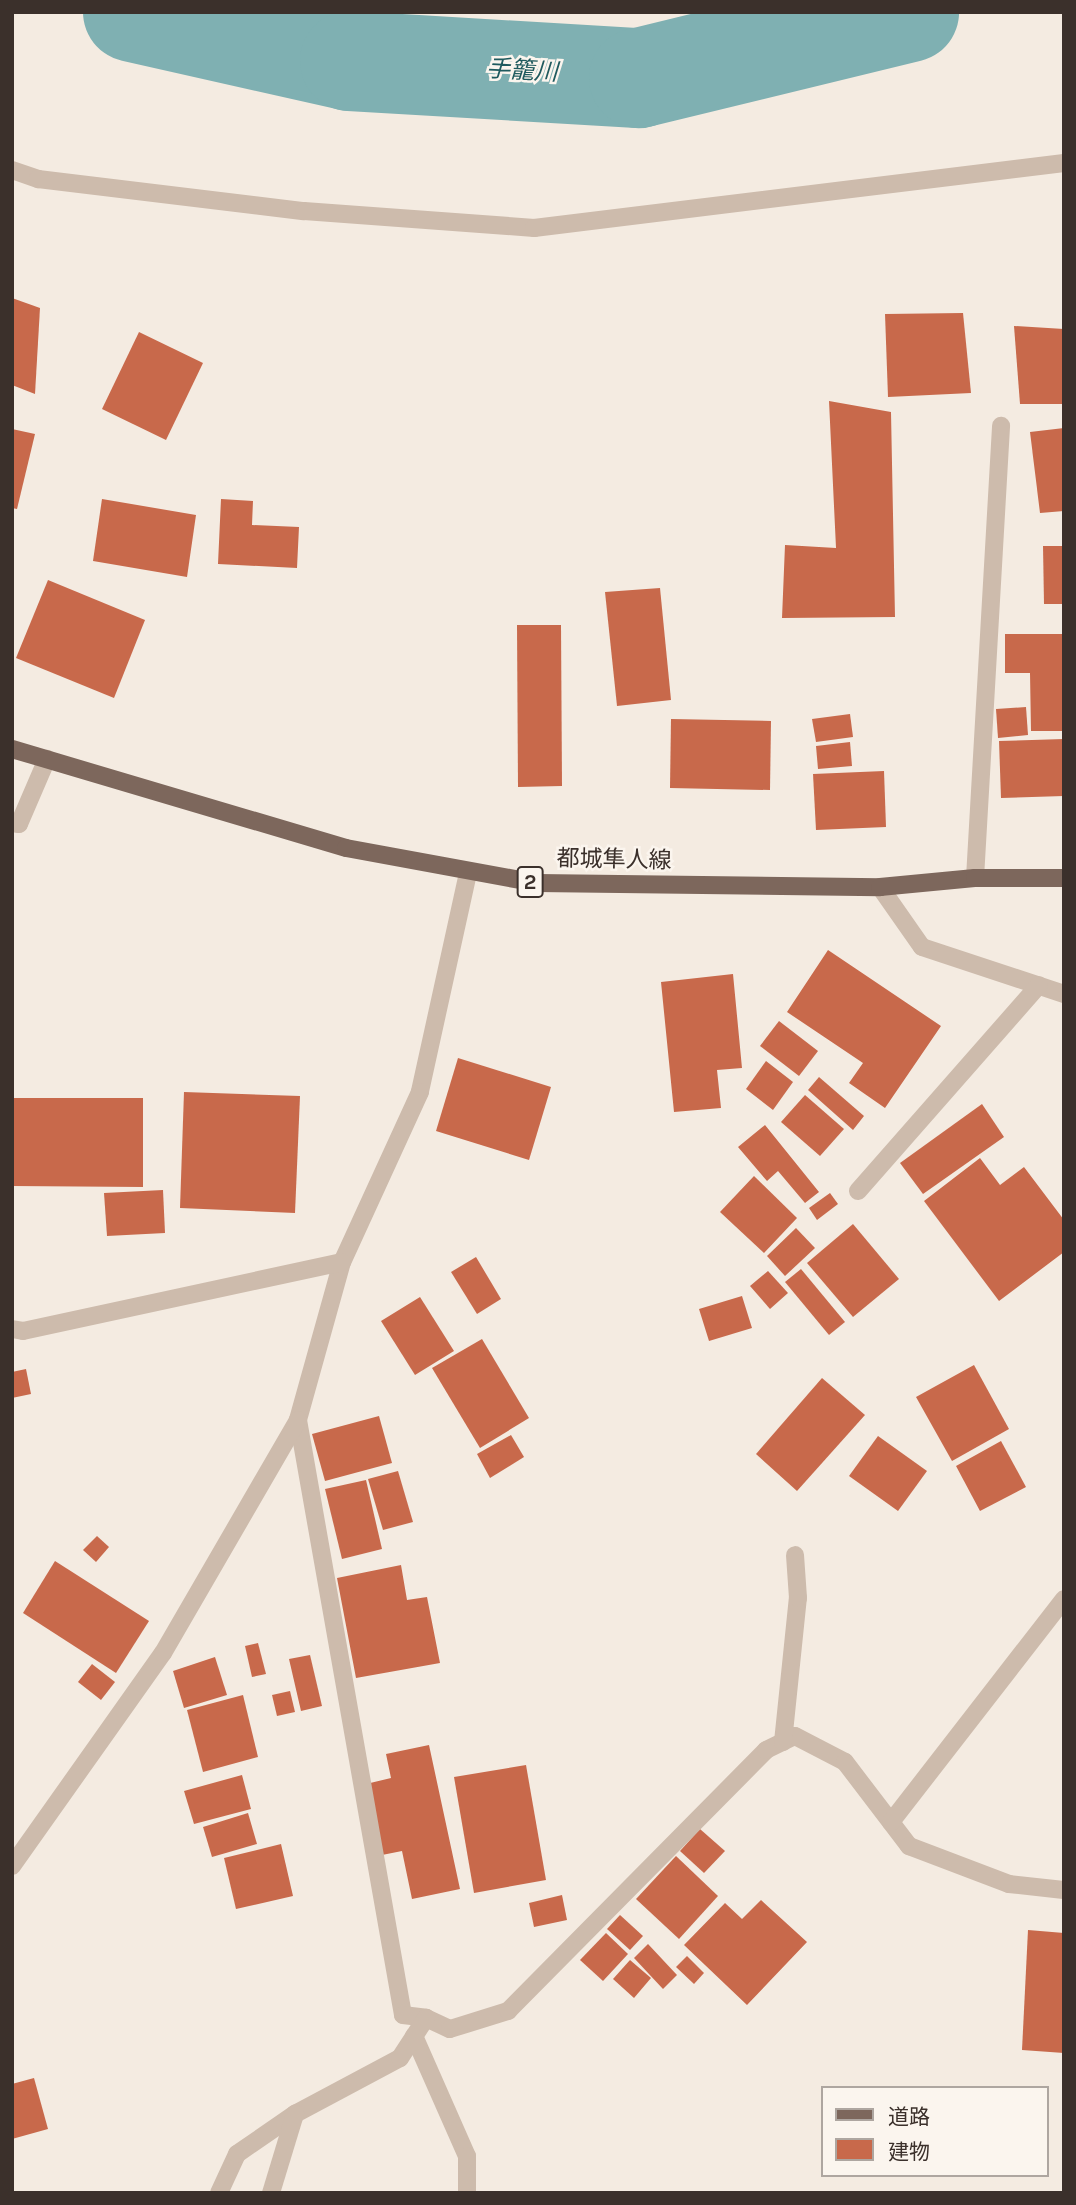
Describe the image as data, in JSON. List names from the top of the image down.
{
  "streets": {
    "main road": ["都城隼人線", "2"]
  },
  "water": ["手籠川"],
  "legend": ["道路", "建物"]
}
